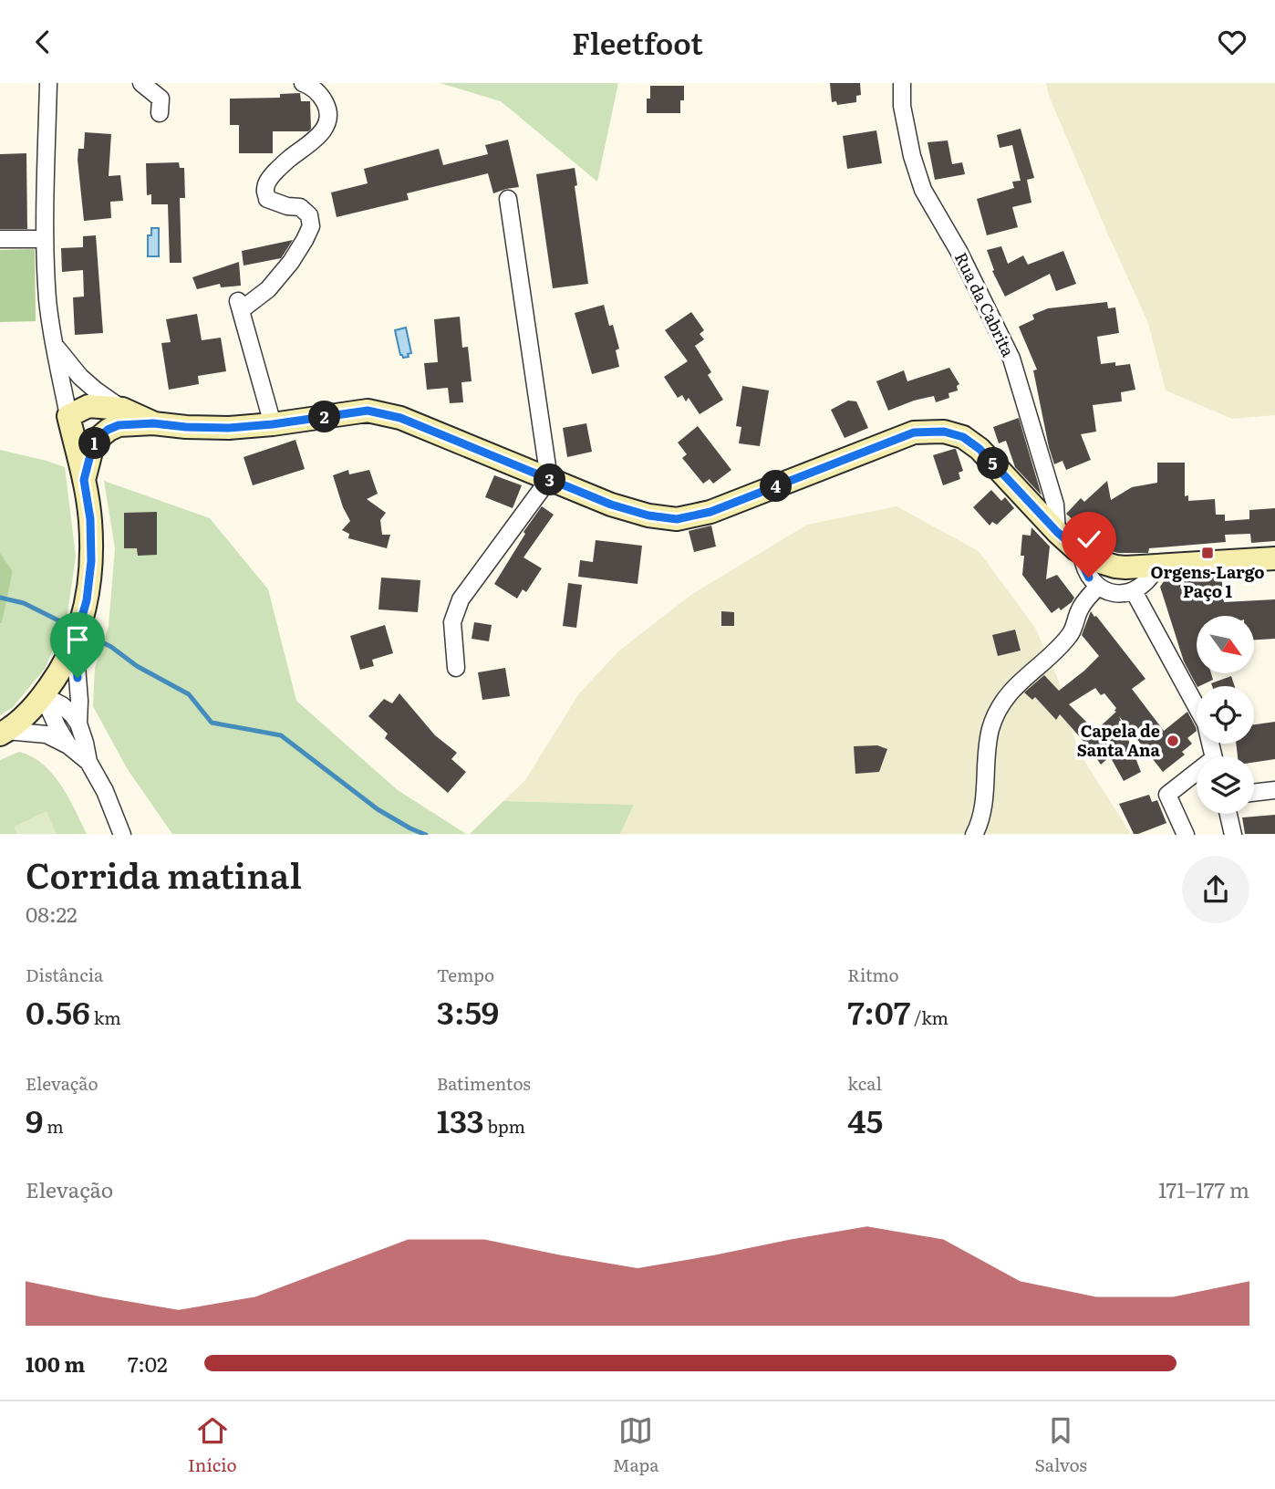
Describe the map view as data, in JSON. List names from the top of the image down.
{
  "streets": {
    "street": ["Rua da Cabrita"]
  },
  "places": {
    "transit": ["Orgens-Largo Paço 1"],
    "other": ["Capela de Santa Ana"]
  },
  "north": "bottom right",
  "page": {
    "header": "Fleetfoot",
    "pins": [
      "2",
      "1",
      "5",
      "3",
      "4"
    ],
    "heading": ["Corrida matinal", "08:22"],
    "stats": [
      ["Distância", "0.56 km"],
      ["Tempo", "3:59"],
      ["Ritmo", "7:07 /km"],
      ["Elevação", "9 m"],
      ["Batimentos", "133 bpm"],
      ["kcal", "45"]
    ],
    "chart": ["Elevação", "171–177 m"],
    "list": [
      {
        "name": "100 m",
        "note": "7:02"
      }
    ],
    "tabs": ["Início", "Mapa", "Salvos"]
  }
}
